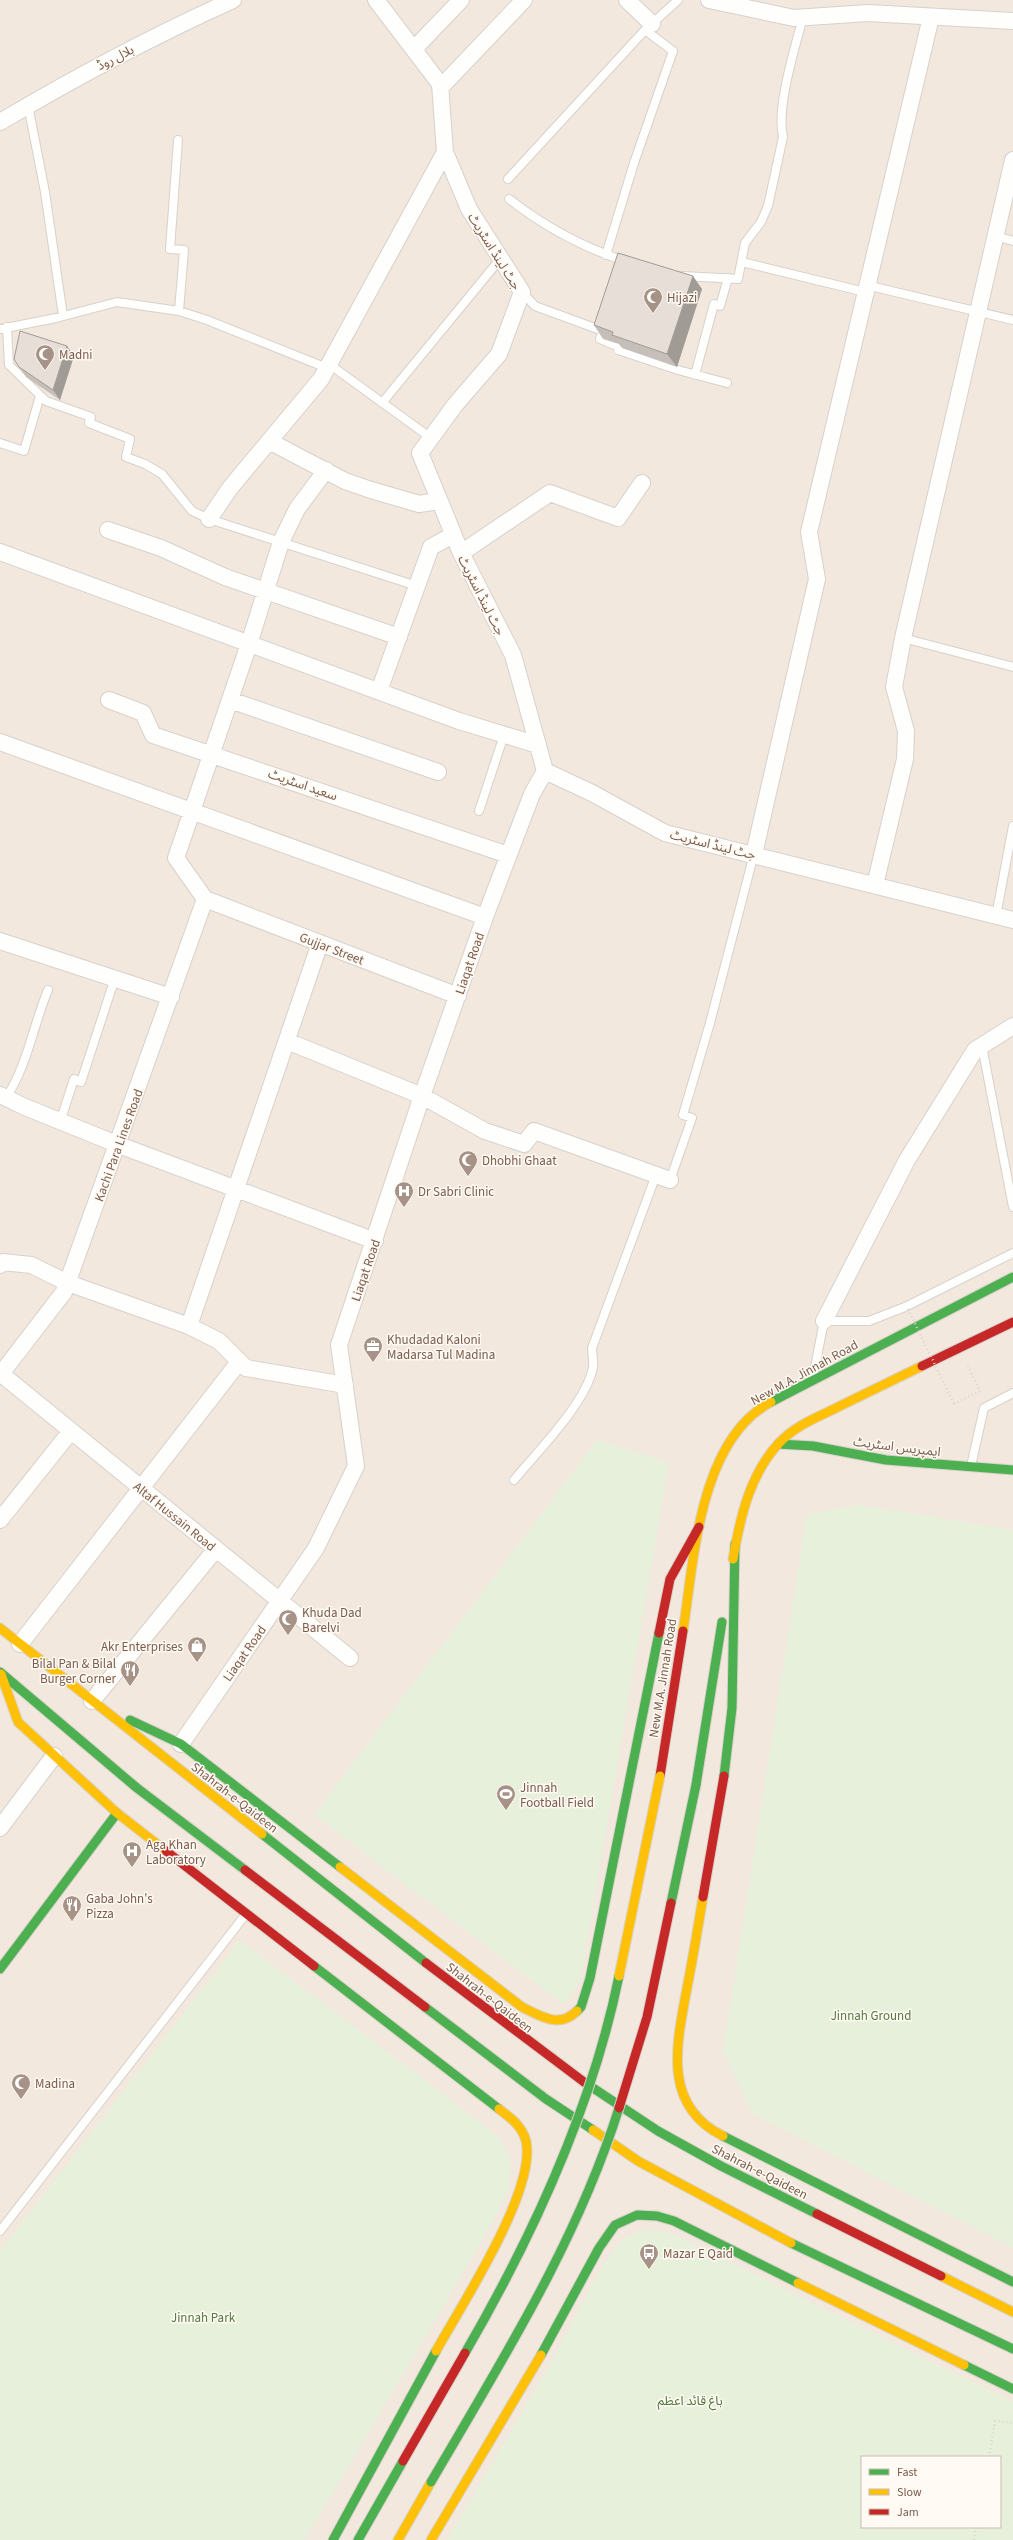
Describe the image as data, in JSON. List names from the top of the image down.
{
  "streets": {
    "main road": ["New M.A. Jinnah Road", "ایمپریس اسٹریٹ", "Shahrah-e-Qaideen"],
    "street": [
      "بلال روڈ",
      "جٹ لینڈ اسٹریٹ",
      "سعید اسٹریٹ",
      "Gujjar Street",
      "Liaqat Road",
      "Kachi Para Lines Road",
      "Altaf Hussain Road"
    ]
  },
  "crossings": [
    ["جٹ لینڈ اسٹریٹ", "Liaqat Road"],
    ["سعید اسٹریٹ", "Liaqat Road"],
    ["Gujjar Street", "Liaqat Road"],
    ["Gujjar Street", "Kachi Para Lines Road"],
    ["Liaqat Road", "Altaf Hussain Road"],
    ["Kachi Para Lines Road", "Altaf Hussain Road"]
  ],
  "parks": ["Jinnah Ground", "Jinnah Park", "باغ قائد اعظم"],
  "places": {
    "mosque": [
      "Hijazi",
      "Madni",
      "Dhobhi Ghaat",
      "Khuda Dad Barelvi",
      "Madina"
    ],
    "hospital": ["Dr Sabri Clinic", "Aga Khan Laboratory"],
    "office": ["Khudadad Kaloni Madarsa Tul Madina"],
    "shop": ["Akr Enterprises"],
    "restaurant": ["Bilal Pan & Bilal Burger Corner", "Gaba John's Pizza"],
    "sports": ["Jinnah Football Field"],
    "bus stop": ["Mazar E Qaid"]
  },
  "legend": ["Fast", "Slow", "Jam"]
}
